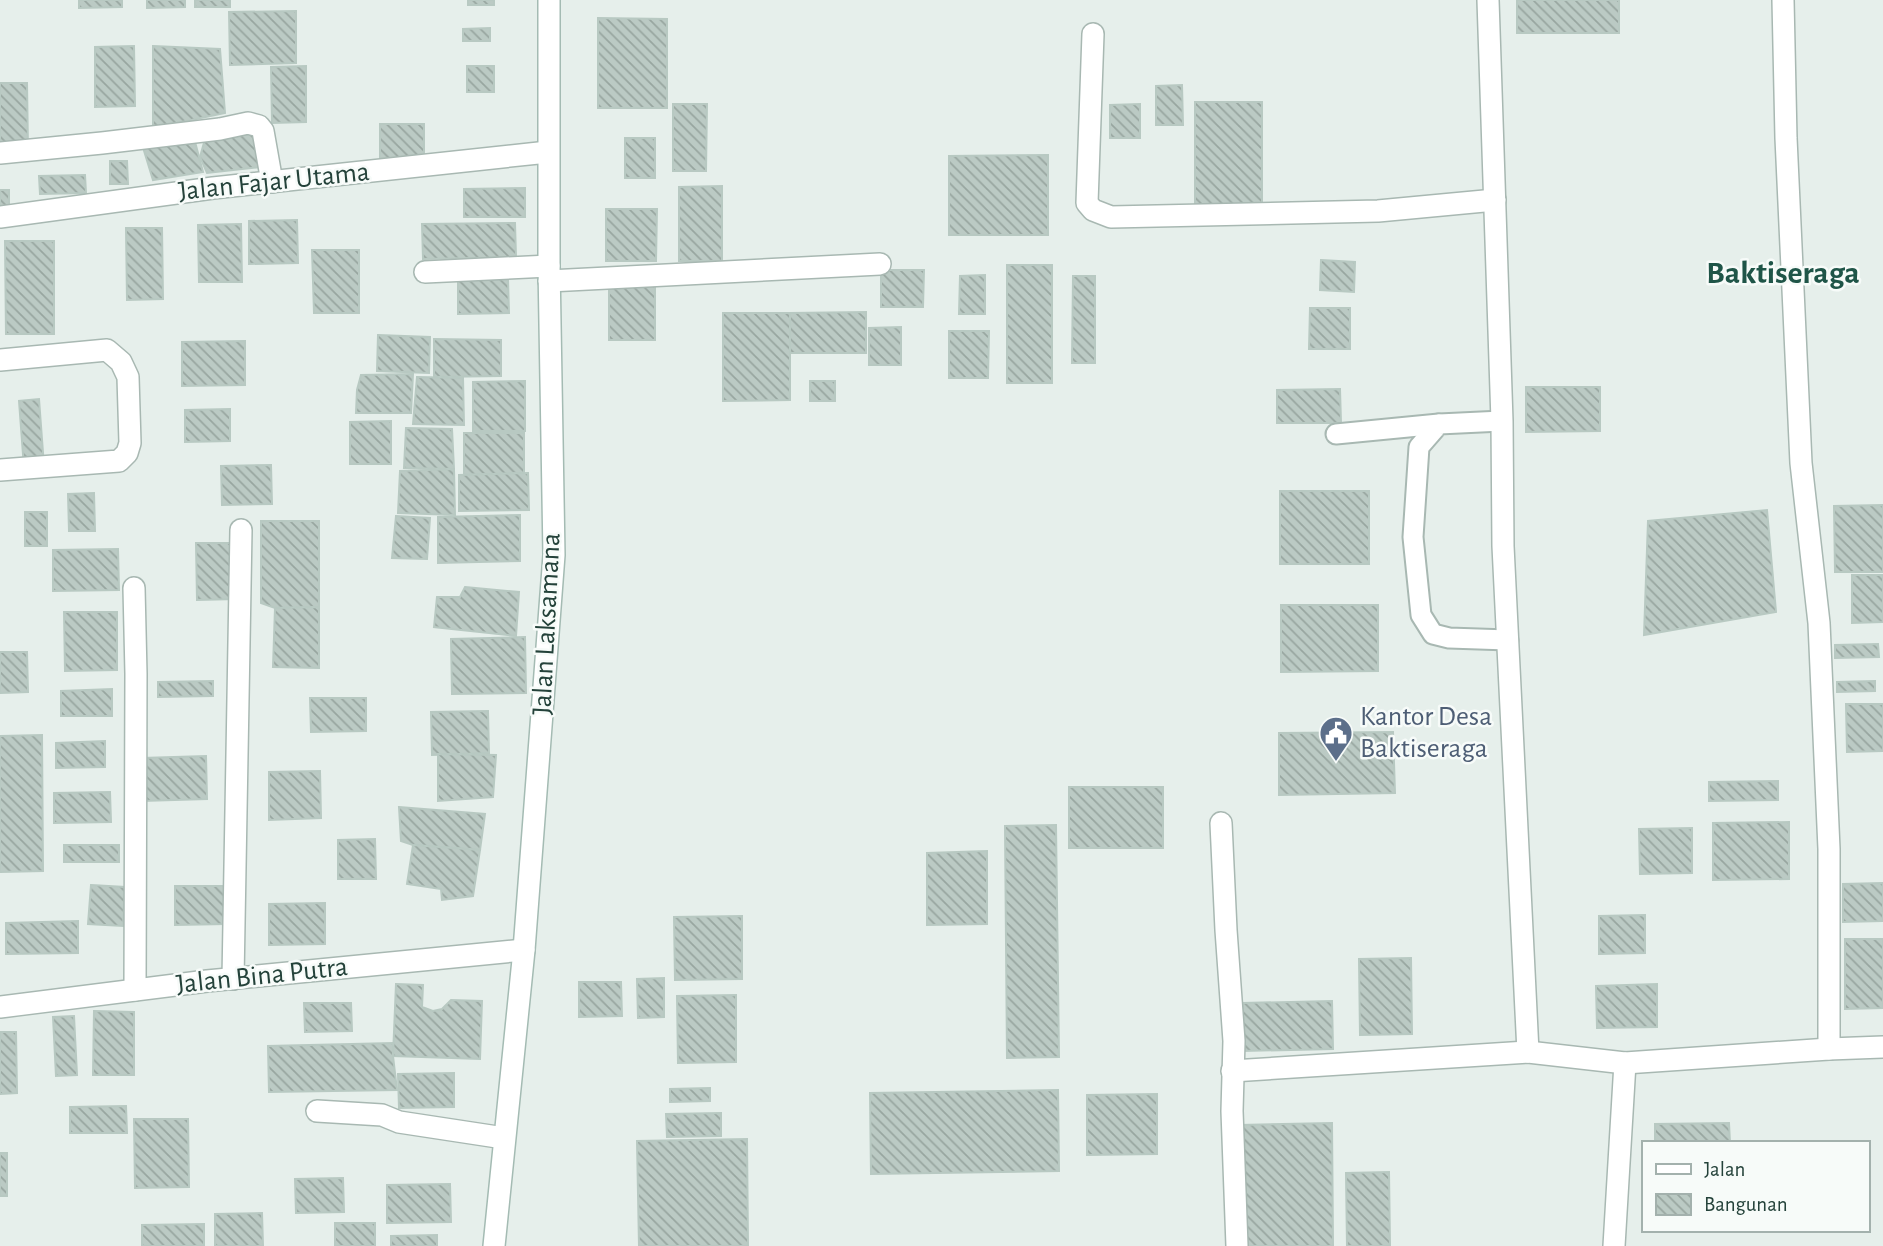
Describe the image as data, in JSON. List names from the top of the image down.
{
  "streets": {
    "street": ["Jalan Fajar Utama", "Jalan Laksamana", "Jalan Bina Putra"]
  },
  "crossings": [
    ["Jalan Fajar Utama", "Jalan Laksamana"],
    ["Jalan Laksamana", "Jalan Bina Putra"]
  ],
  "districts": ["Baktiseraga"],
  "places": {
    "public building": ["Kantor Desa Baktiseraga"]
  },
  "legend": ["Jalan", "Bangunan"]
}
